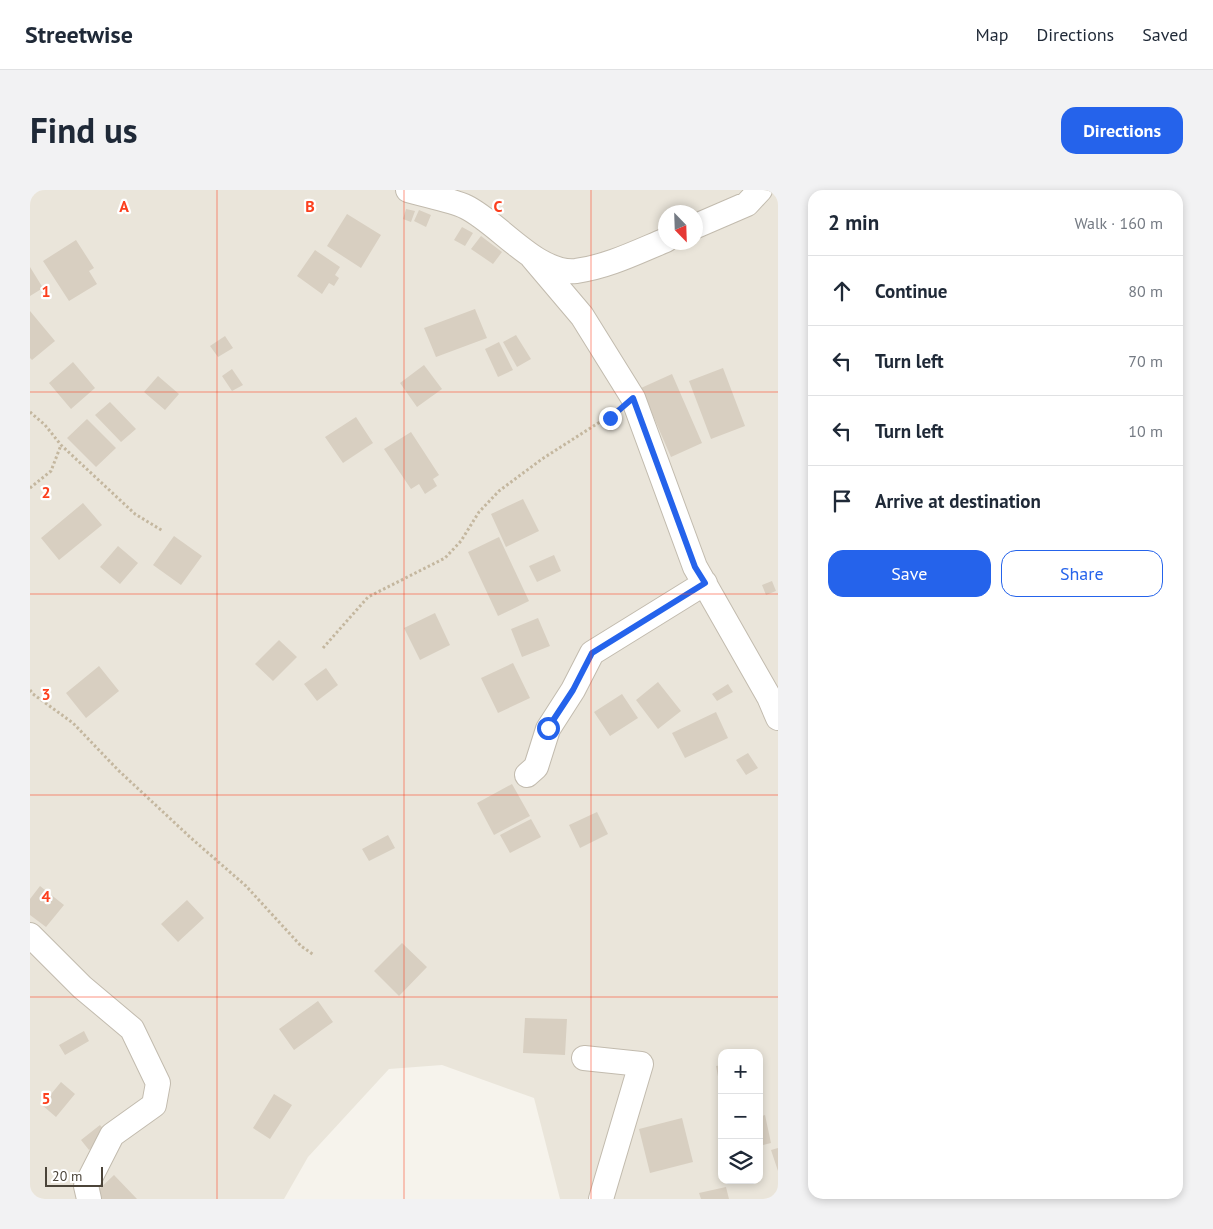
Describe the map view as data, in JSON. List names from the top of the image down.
{
  "scale_bar": "20 m",
  "north": "bottom right",
  "page": {
    "header": "Streetwise",
    "nav": ["Map", "Directions", "Saved"],
    "title": "Find us",
    "buttons": [
      "Directions",
      ["Save", "Share"]
    ],
    "heading": ["2 min", "Walk · 160 m"],
    "list": [
      ["Continue", "80 m"],
      ["Turn left", "70 m"],
      ["Turn left", "10 m"],
      "Arrive at destination"
    ],
    "map_buttons": ["+", "−"],
    "scale": "20 m"
  },
  "grid": {
    "columns": ["A", "B", "C"],
    "rows": [
      "1",
      "2",
      "3",
      "4",
      "5"
    ]
  }
}
